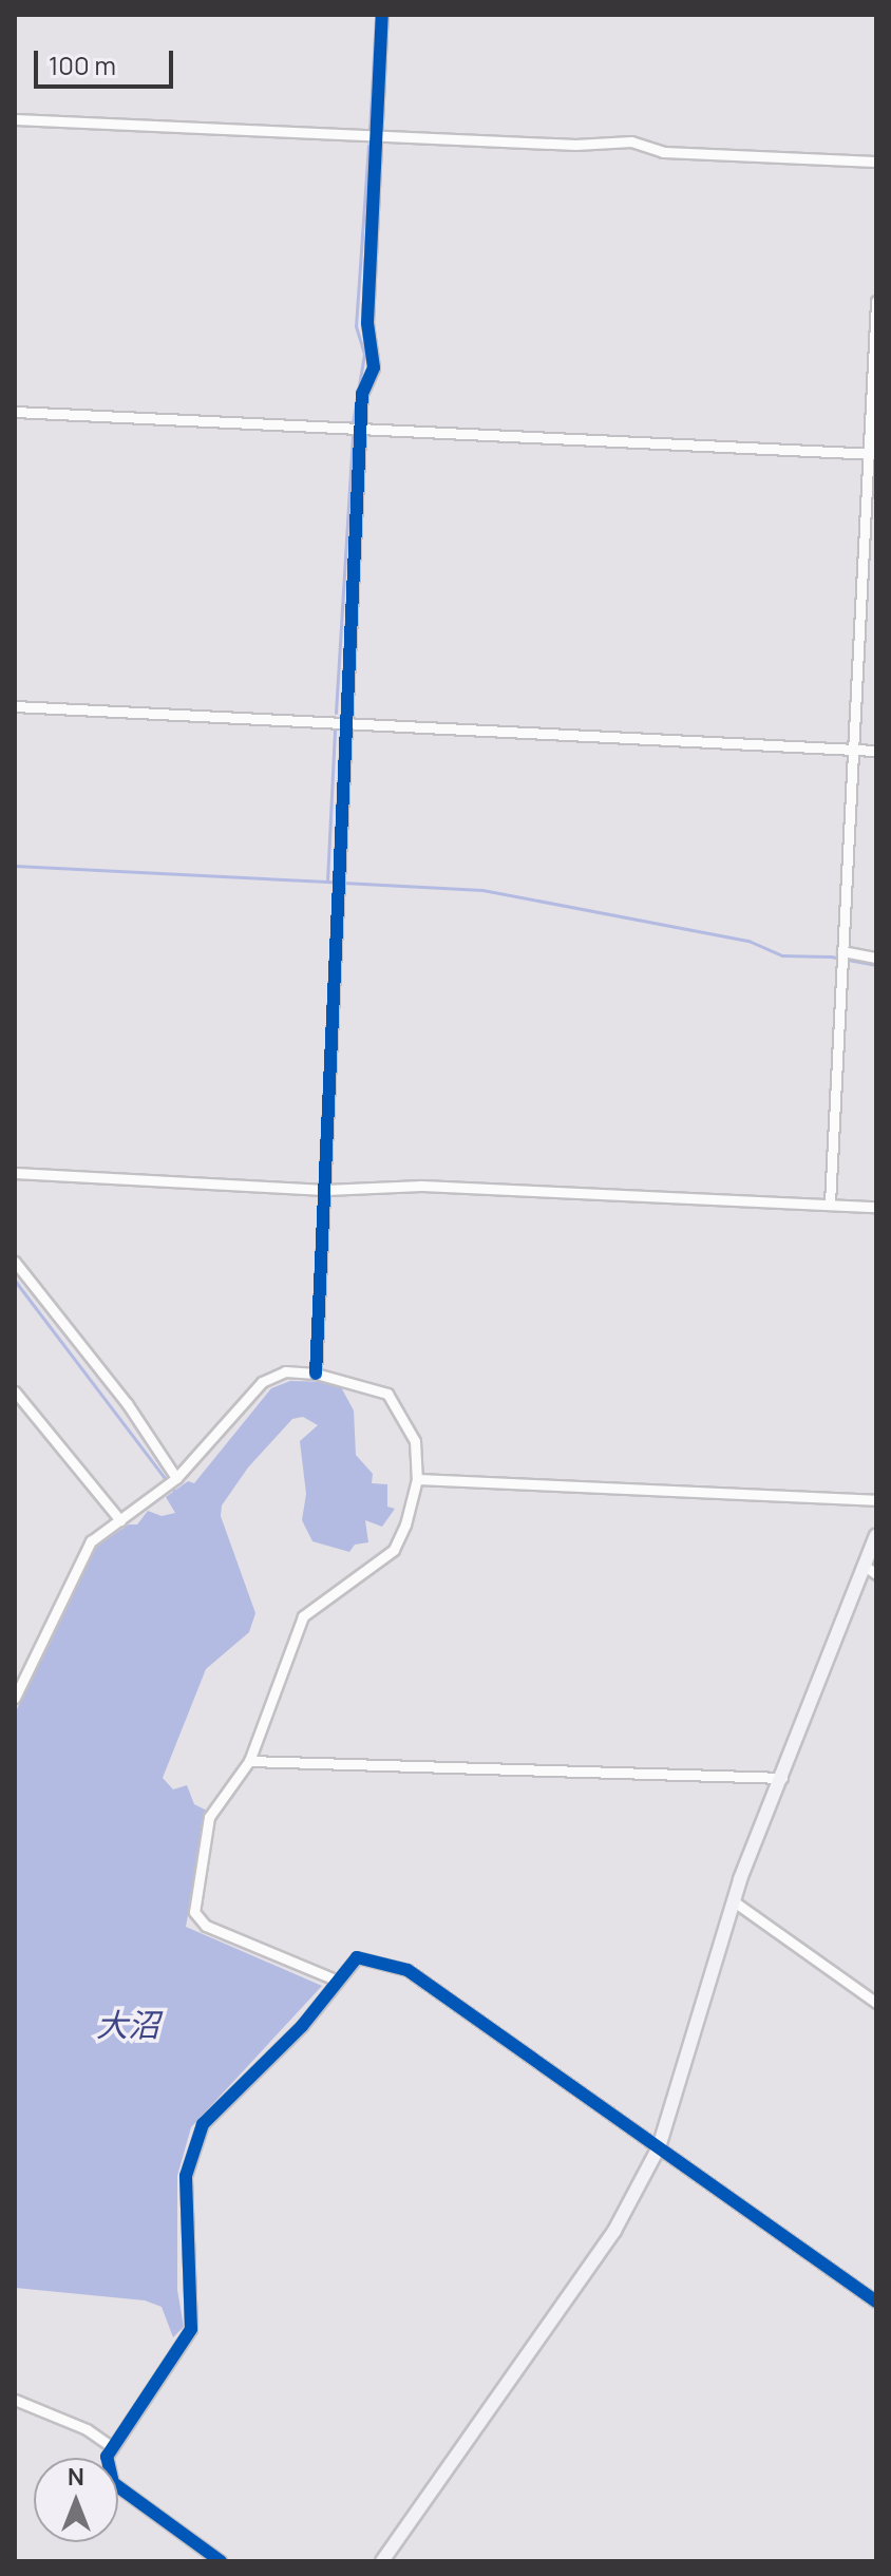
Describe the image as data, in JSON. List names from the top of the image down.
{
  "water": ["大沼"],
  "scale_bar": "100 m",
  "north": "top"
}
